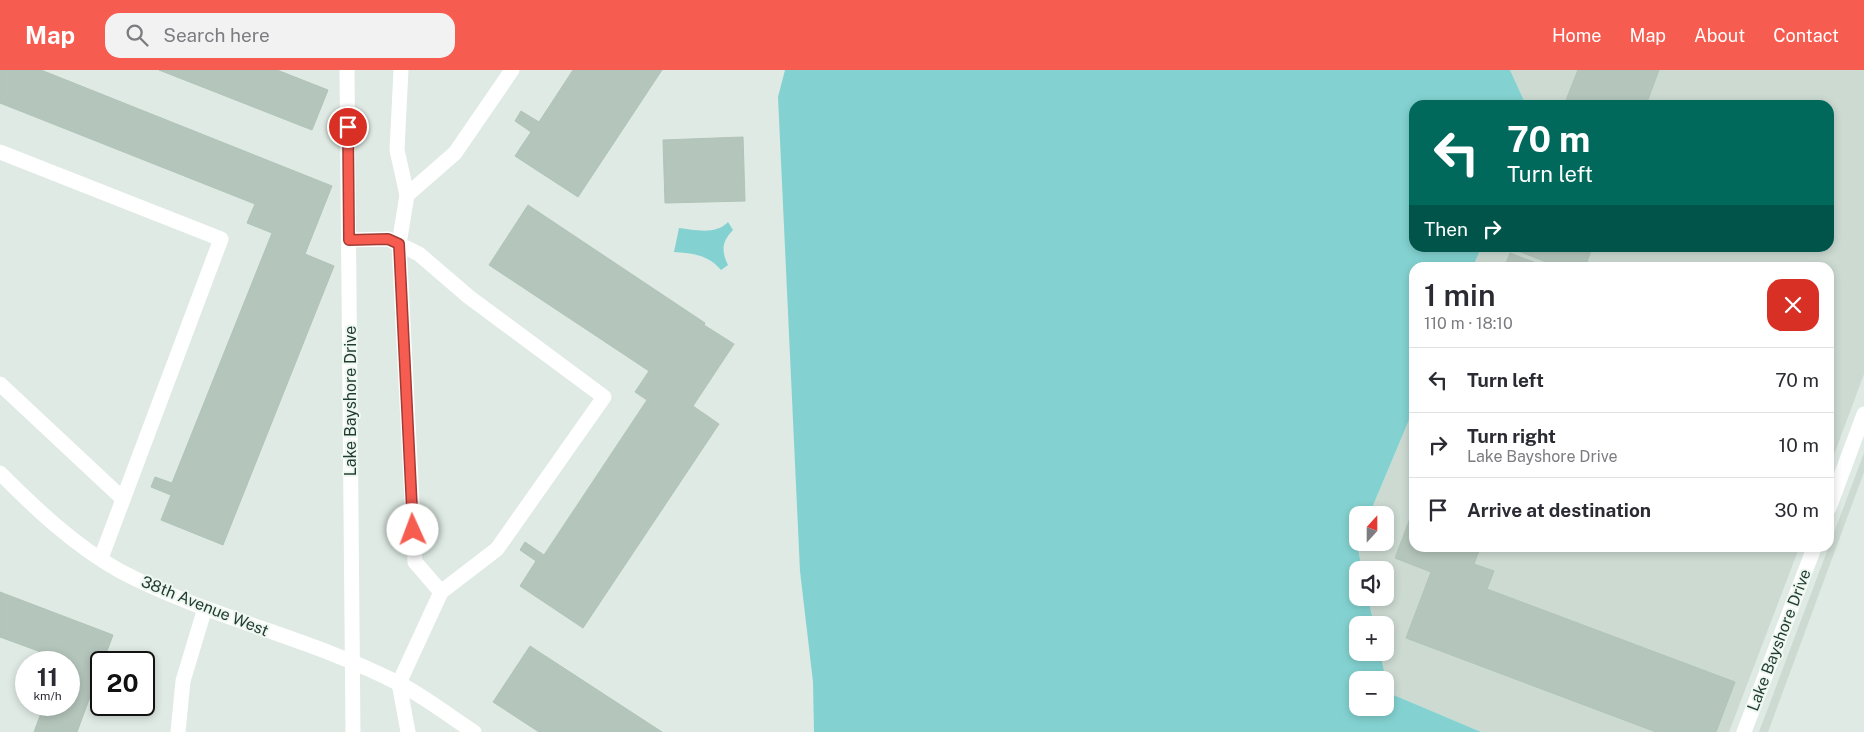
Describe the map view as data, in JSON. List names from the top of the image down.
{
  "streets": {
    "street": ["Lake Bayshore Drive", "38th Avenue West"]
  },
  "crossings": [
    ["Lake Bayshore Drive", "38th Avenue West"]
  ],
  "north": "top",
  "page": {
    "header": "Map",
    "search": "Search here",
    "nav": [
      "Home",
      "Map",
      "About",
      "Contact"
    ],
    "turn": ["70 m", "Turn left"],
    "then": "Then",
    "heading": ["1 min", "110 m · 18:10"],
    "list": [
      {
        "name": "Turn left",
        "value": "70 m"
      },
      {
        "name": "Turn right",
        "note": "Lake Bayshore Drive",
        "value": "10 m"
      },
      {
        "name": "Arrive at destination",
        "value": "30 m"
      }
    ],
    "map_buttons": ["+", "−"],
    "speed": "11 km/h",
    "limit": "20"
  }
}
